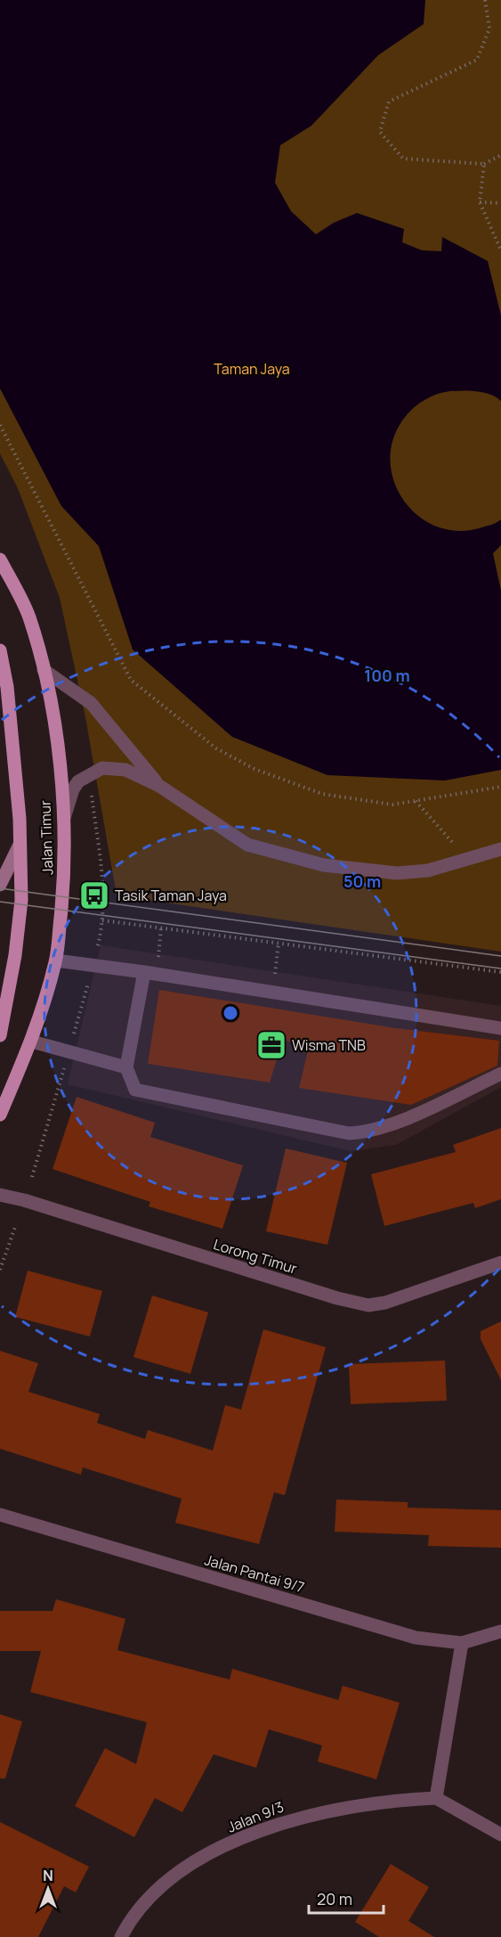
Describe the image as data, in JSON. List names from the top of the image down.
{
  "streets": {
    "main road": ["Jalan Timur"],
    "street": ["Lorong Timur", "Jalan Pantai 9/7", "Jalan 9/3"]
  },
  "parks": ["Taman Jaya"],
  "places": {
    "bus stop": ["Tasik Taman Jaya"],
    "office": ["Wisma TNB"]
  },
  "scale_bar": "20 m",
  "north": "top",
  "rings": ["100 m", "50 m"]
}
